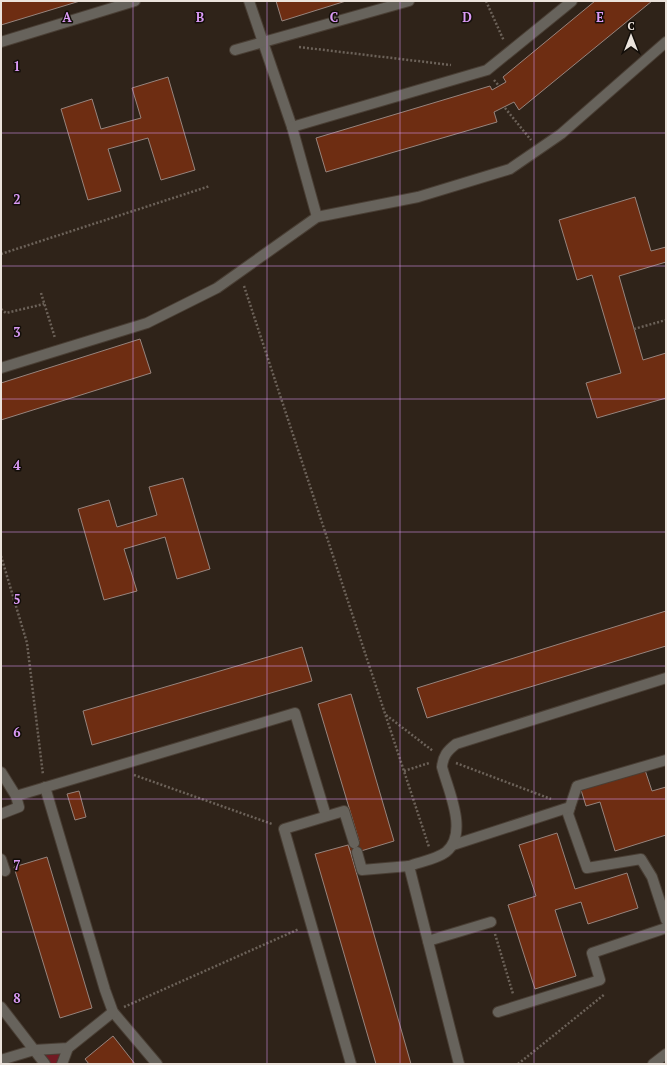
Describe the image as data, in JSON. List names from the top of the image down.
{
  "north": "top",
  "grid": {
    "columns": [
      "A",
      "B",
      "C",
      "D",
      "E"
    ],
    "rows": [
      "1",
      "2",
      "3",
      "4",
      "5",
      "6",
      "7",
      "8"
    ]
  }
}
